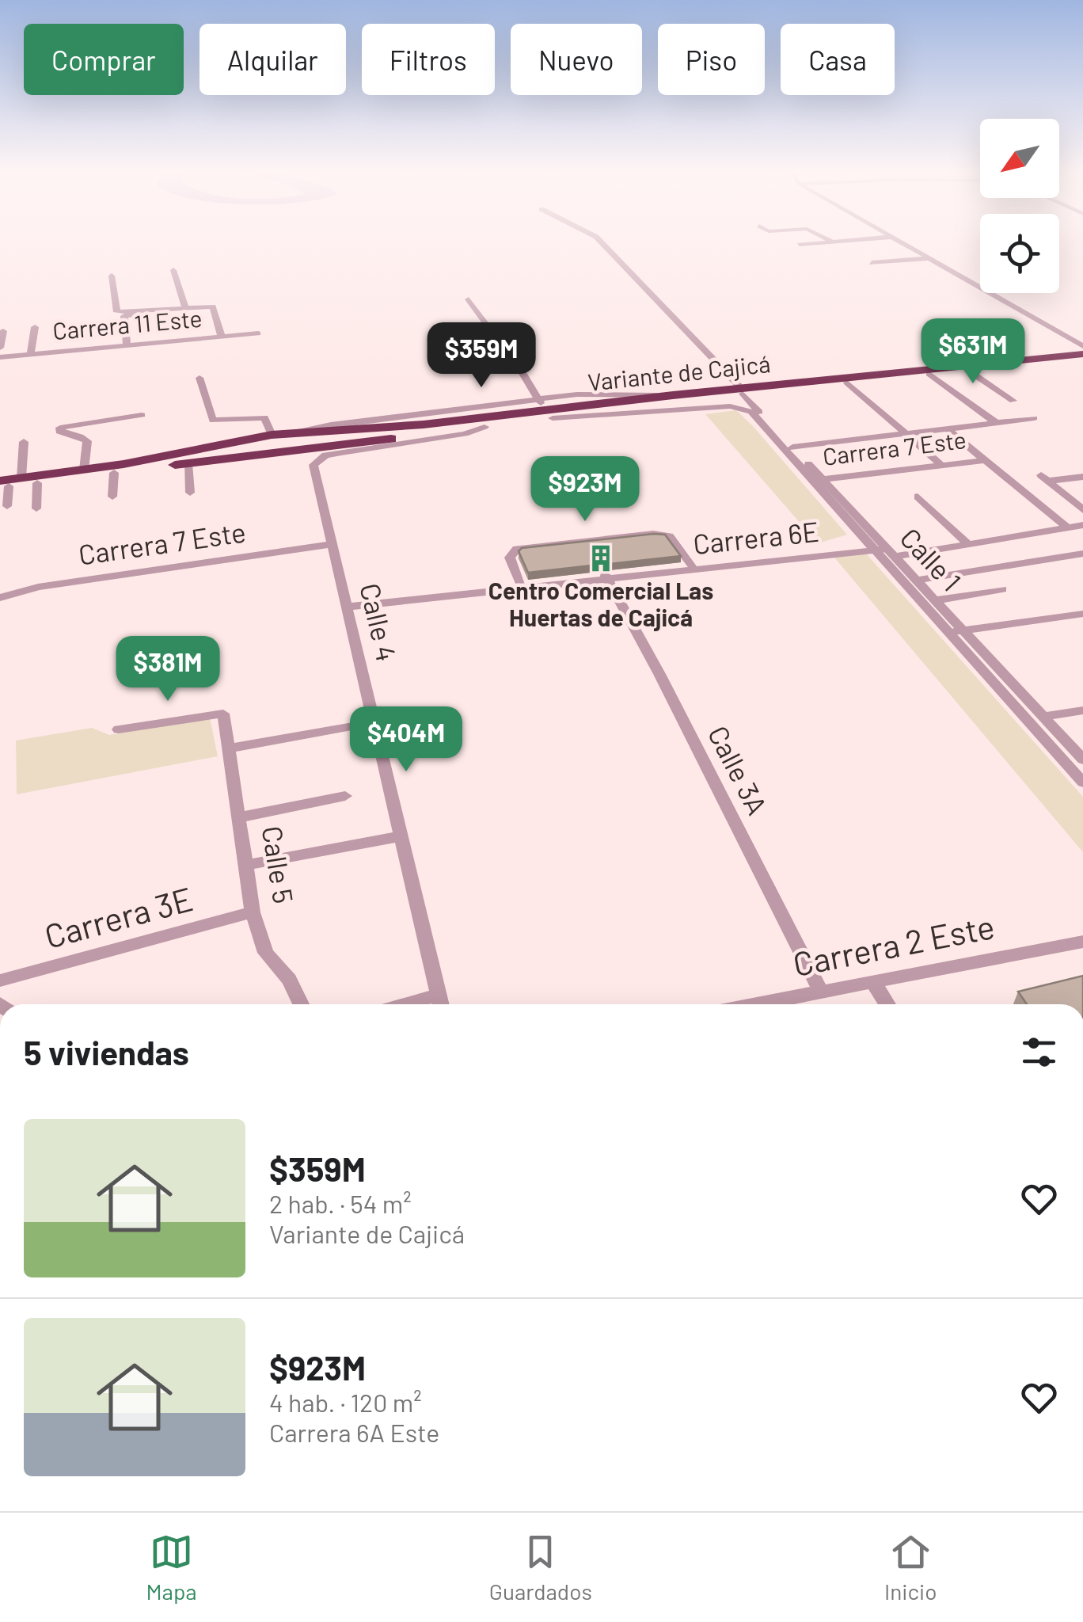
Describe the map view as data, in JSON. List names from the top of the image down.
{
  "streets": {
    "highway": ["Variante de Cajicá"],
    "street": [
      "Carrera 11 Este",
      "Carrera 7 Este",
      "Carrera 6E",
      "Calle 1",
      "Calle 4",
      "Calle 3A",
      "Calle 5",
      "Carrera 3E",
      "Carrera 2 Este"
    ]
  },
  "crossings": [
    ["Variante de Cajicá", "Calle 1"],
    ["Variante de Cajicá", "Calle 4"],
    ["Carrera 7 Este", "Calle 1"],
    ["Carrera 7 Este", "Calle 4"],
    ["Carrera 6E", "Calle 1"],
    ["Carrera 6E", "Calle 4"],
    ["Carrera 6E", "Calle 3A"],
    ["Calle 3A", "Carrera 2 Este"],
    ["Calle 5", "Carrera 3E"]
  ],
  "places": {
    "building": ["Centro Comercial Las Huertas de Cajicá"]
  },
  "north": "bottom left",
  "page": {
    "chip": [
      "Comprar",
      "Alquilar",
      "Filtros",
      "Nuevo",
      "Piso",
      "Casa"
    ],
    "price": [
      "$631M",
      "$359M",
      "$923M",
      "$381M",
      "$404M"
    ],
    "heading": "5 viviendas",
    "list": [
      {
        "name": "$359M",
        "note": "2 hab. · 54 m² · Variante de Cajicá"
      },
      {
        "name": "$923M",
        "note": "4 hab. · 120 m² · Carrera 6A Este"
      }
    ],
    "tabs": ["Mapa", "Guardados", "Inicio"]
  }
}
